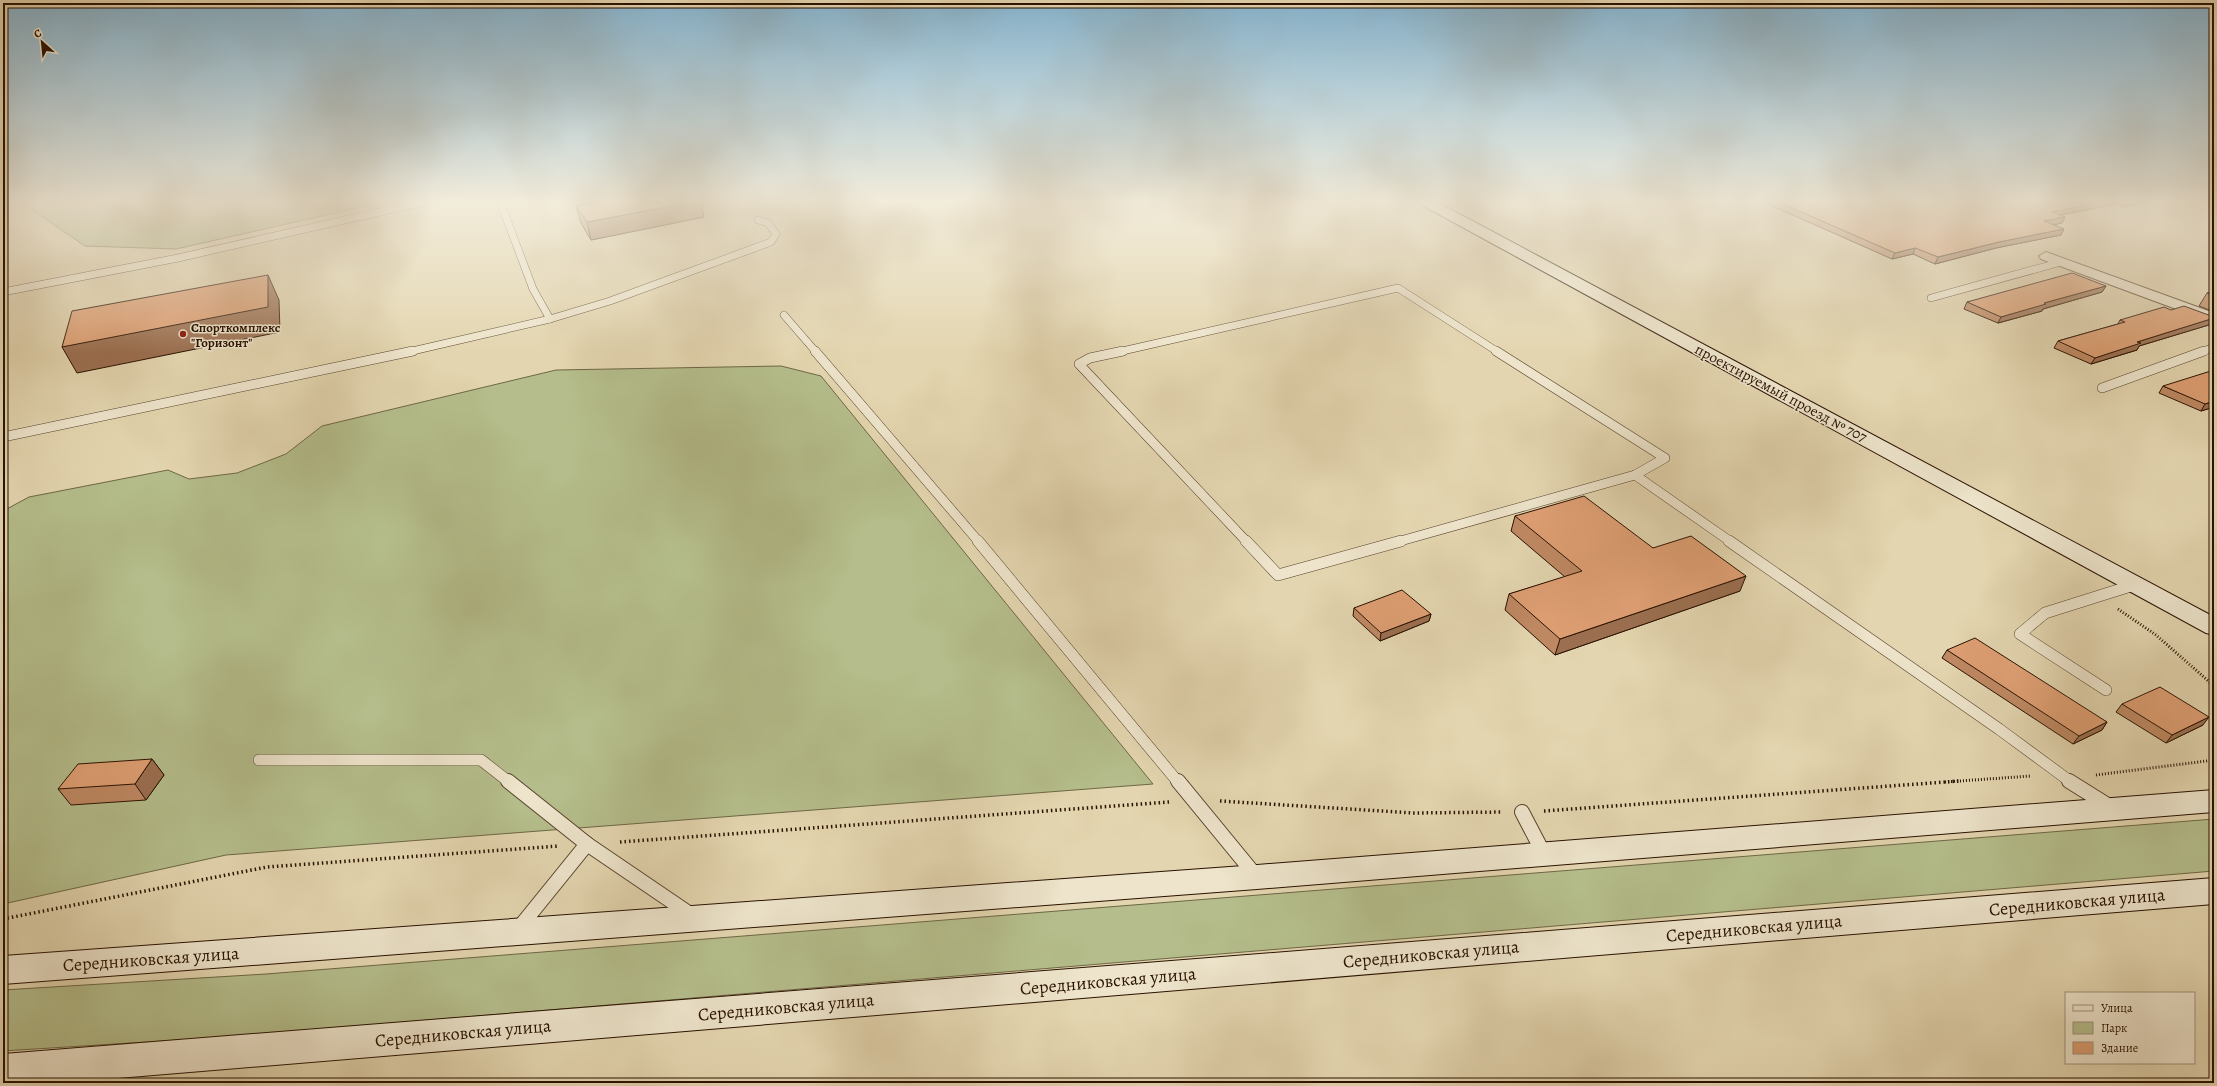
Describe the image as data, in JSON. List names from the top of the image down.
{
  "streets": {
    "street": ["проектируемый проезд № 707", "Середниковская улица"]
  },
  "places": ["Спорткомплекс \"Горизонт\""],
  "legend": ["Улица", "Парк", "Здание"],
  "north": "top left"
}
